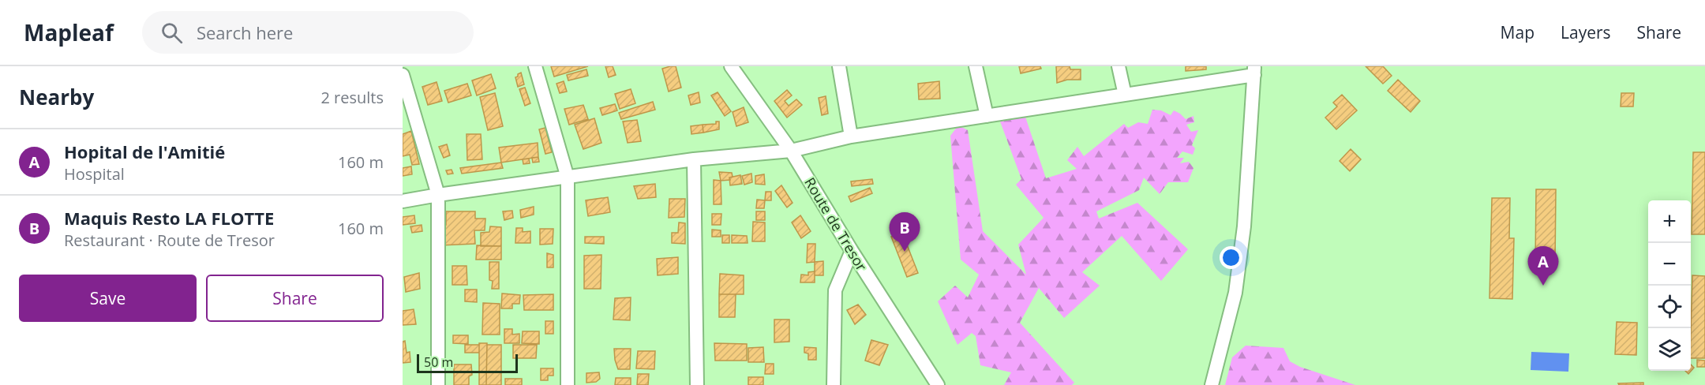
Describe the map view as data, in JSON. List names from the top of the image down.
{
  "streets": {
    "street": ["Route de Tresor"]
  },
  "scale_bar": "50 m",
  "page": {
    "header": "Mapleaf",
    "search": "Search here",
    "nav": ["Map", "Layers", "Share"],
    "heading": ["Nearby", "2 results"],
    "list": [
      {
        "mark": "A",
        "name": "Hopital de l'Amitié",
        "note": "Hospital",
        "value": "160 m"
      },
      {
        "mark": "B",
        "name": "Maquis Resto LA FLOTTE",
        "note": "Restaurant · Route de Tresor",
        "value": "160 m"
      }
    ],
    "map_buttons": ["+", "−"],
    "pins": ["B", "A"],
    "buttons": ["Save", "Share"],
    "scale": "50 m"
  }
}
